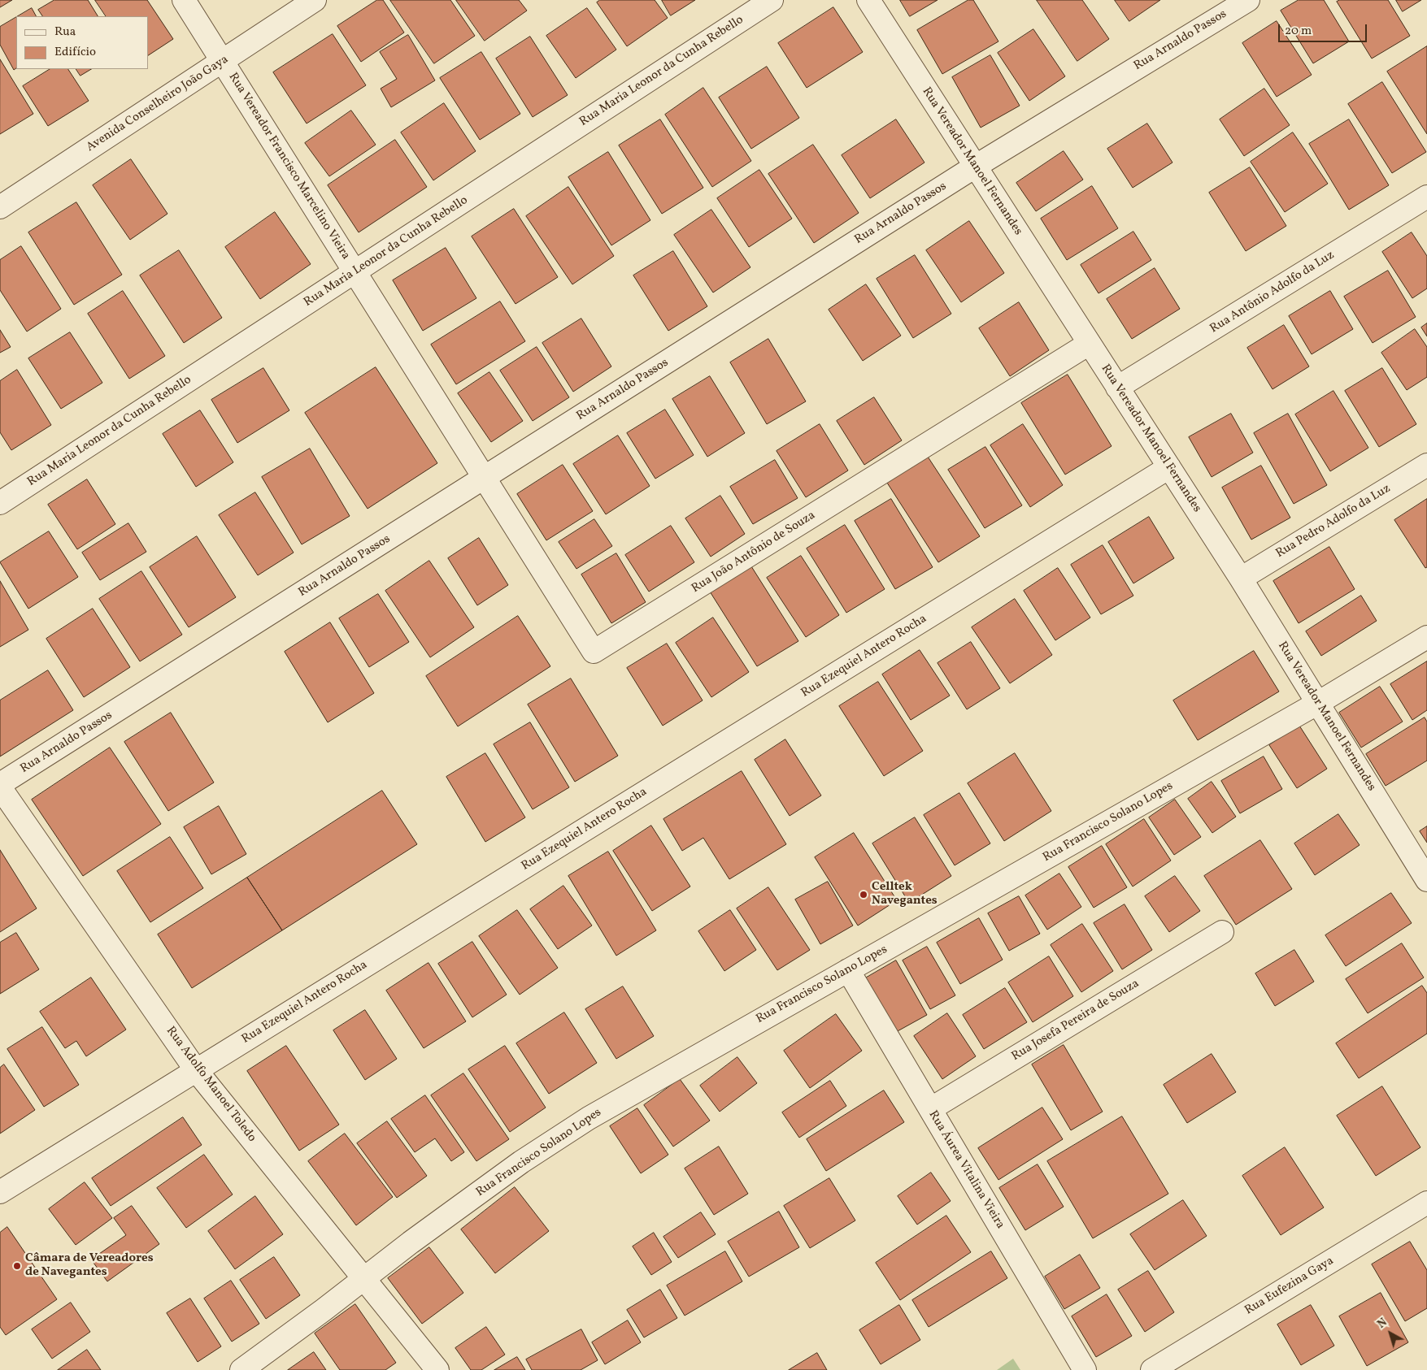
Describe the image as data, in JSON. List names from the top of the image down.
{
  "streets": {
    "street": [
      "Rua Arnaldo Passos",
      "Rua Maria Leonor da Cunha Rebello",
      "Avenida Conselheiro João Gaya",
      "Rua Vereador Manoel Fernandes",
      "Rua Vereador Francisco Marcelino Vieira",
      "Rua Antônio Adolfo da Luz",
      "Rua Pedro Adolfo da Luz",
      "Rua João Antônio de Souza",
      "Rua Ezequiel Antero Rocha",
      "Rua Francisco Solano Lopes",
      "Rua Josefa Pereira de Souza",
      "Rua Adolfo Manoel Toledo",
      "Rua Áurea Vitalina Vieira",
      "Rua Eufezina Gaya"
    ]
  },
  "crossings": [
    ["Rua Arnaldo Passos", "Rua Vereador Manoel Fernandes"],
    ["Rua Arnaldo Passos", "Rua Vereador Francisco Marcelino Vieira"],
    ["Rua Arnaldo Passos", "Rua João Antônio de Souza"],
    ["Rua Maria Leonor da Cunha Rebello", "Rua Vereador Francisco Marcelino Vieira"],
    ["Avenida Conselheiro João Gaya", "Rua Vereador Francisco Marcelino Vieira"],
    ["Rua Vereador Manoel Fernandes", "Rua Antônio Adolfo da Luz"],
    ["Rua Vereador Manoel Fernandes", "Rua Pedro Adolfo da Luz"],
    ["Rua Vereador Manoel Fernandes", "Rua João Antônio de Souza"],
    ["Rua Vereador Manoel Fernandes", "Rua Ezequiel Antero Rocha"],
    ["Rua Vereador Manoel Fernandes", "Rua Francisco Solano Lopes"],
    ["Rua Vereador Francisco Marcelino Vieira", "Rua João Antônio de Souza"],
    ["Rua Ezequiel Antero Rocha", "Rua Adolfo Manoel Toledo"],
    ["Rua Francisco Solano Lopes", "Rua Adolfo Manoel Toledo"],
    ["Rua Francisco Solano Lopes", "Rua Áurea Vitalina Vieira"],
    ["Rua Josefa Pereira de Souza", "Rua Áurea Vitalina Vieira"]
  ],
  "places": ["Celltek Navegantes", "Câmara de Vereadores de Navegantes"],
  "legend": ["Rua", "Edifício"],
  "scale_bar": "20 m",
  "north": "top left"
}
